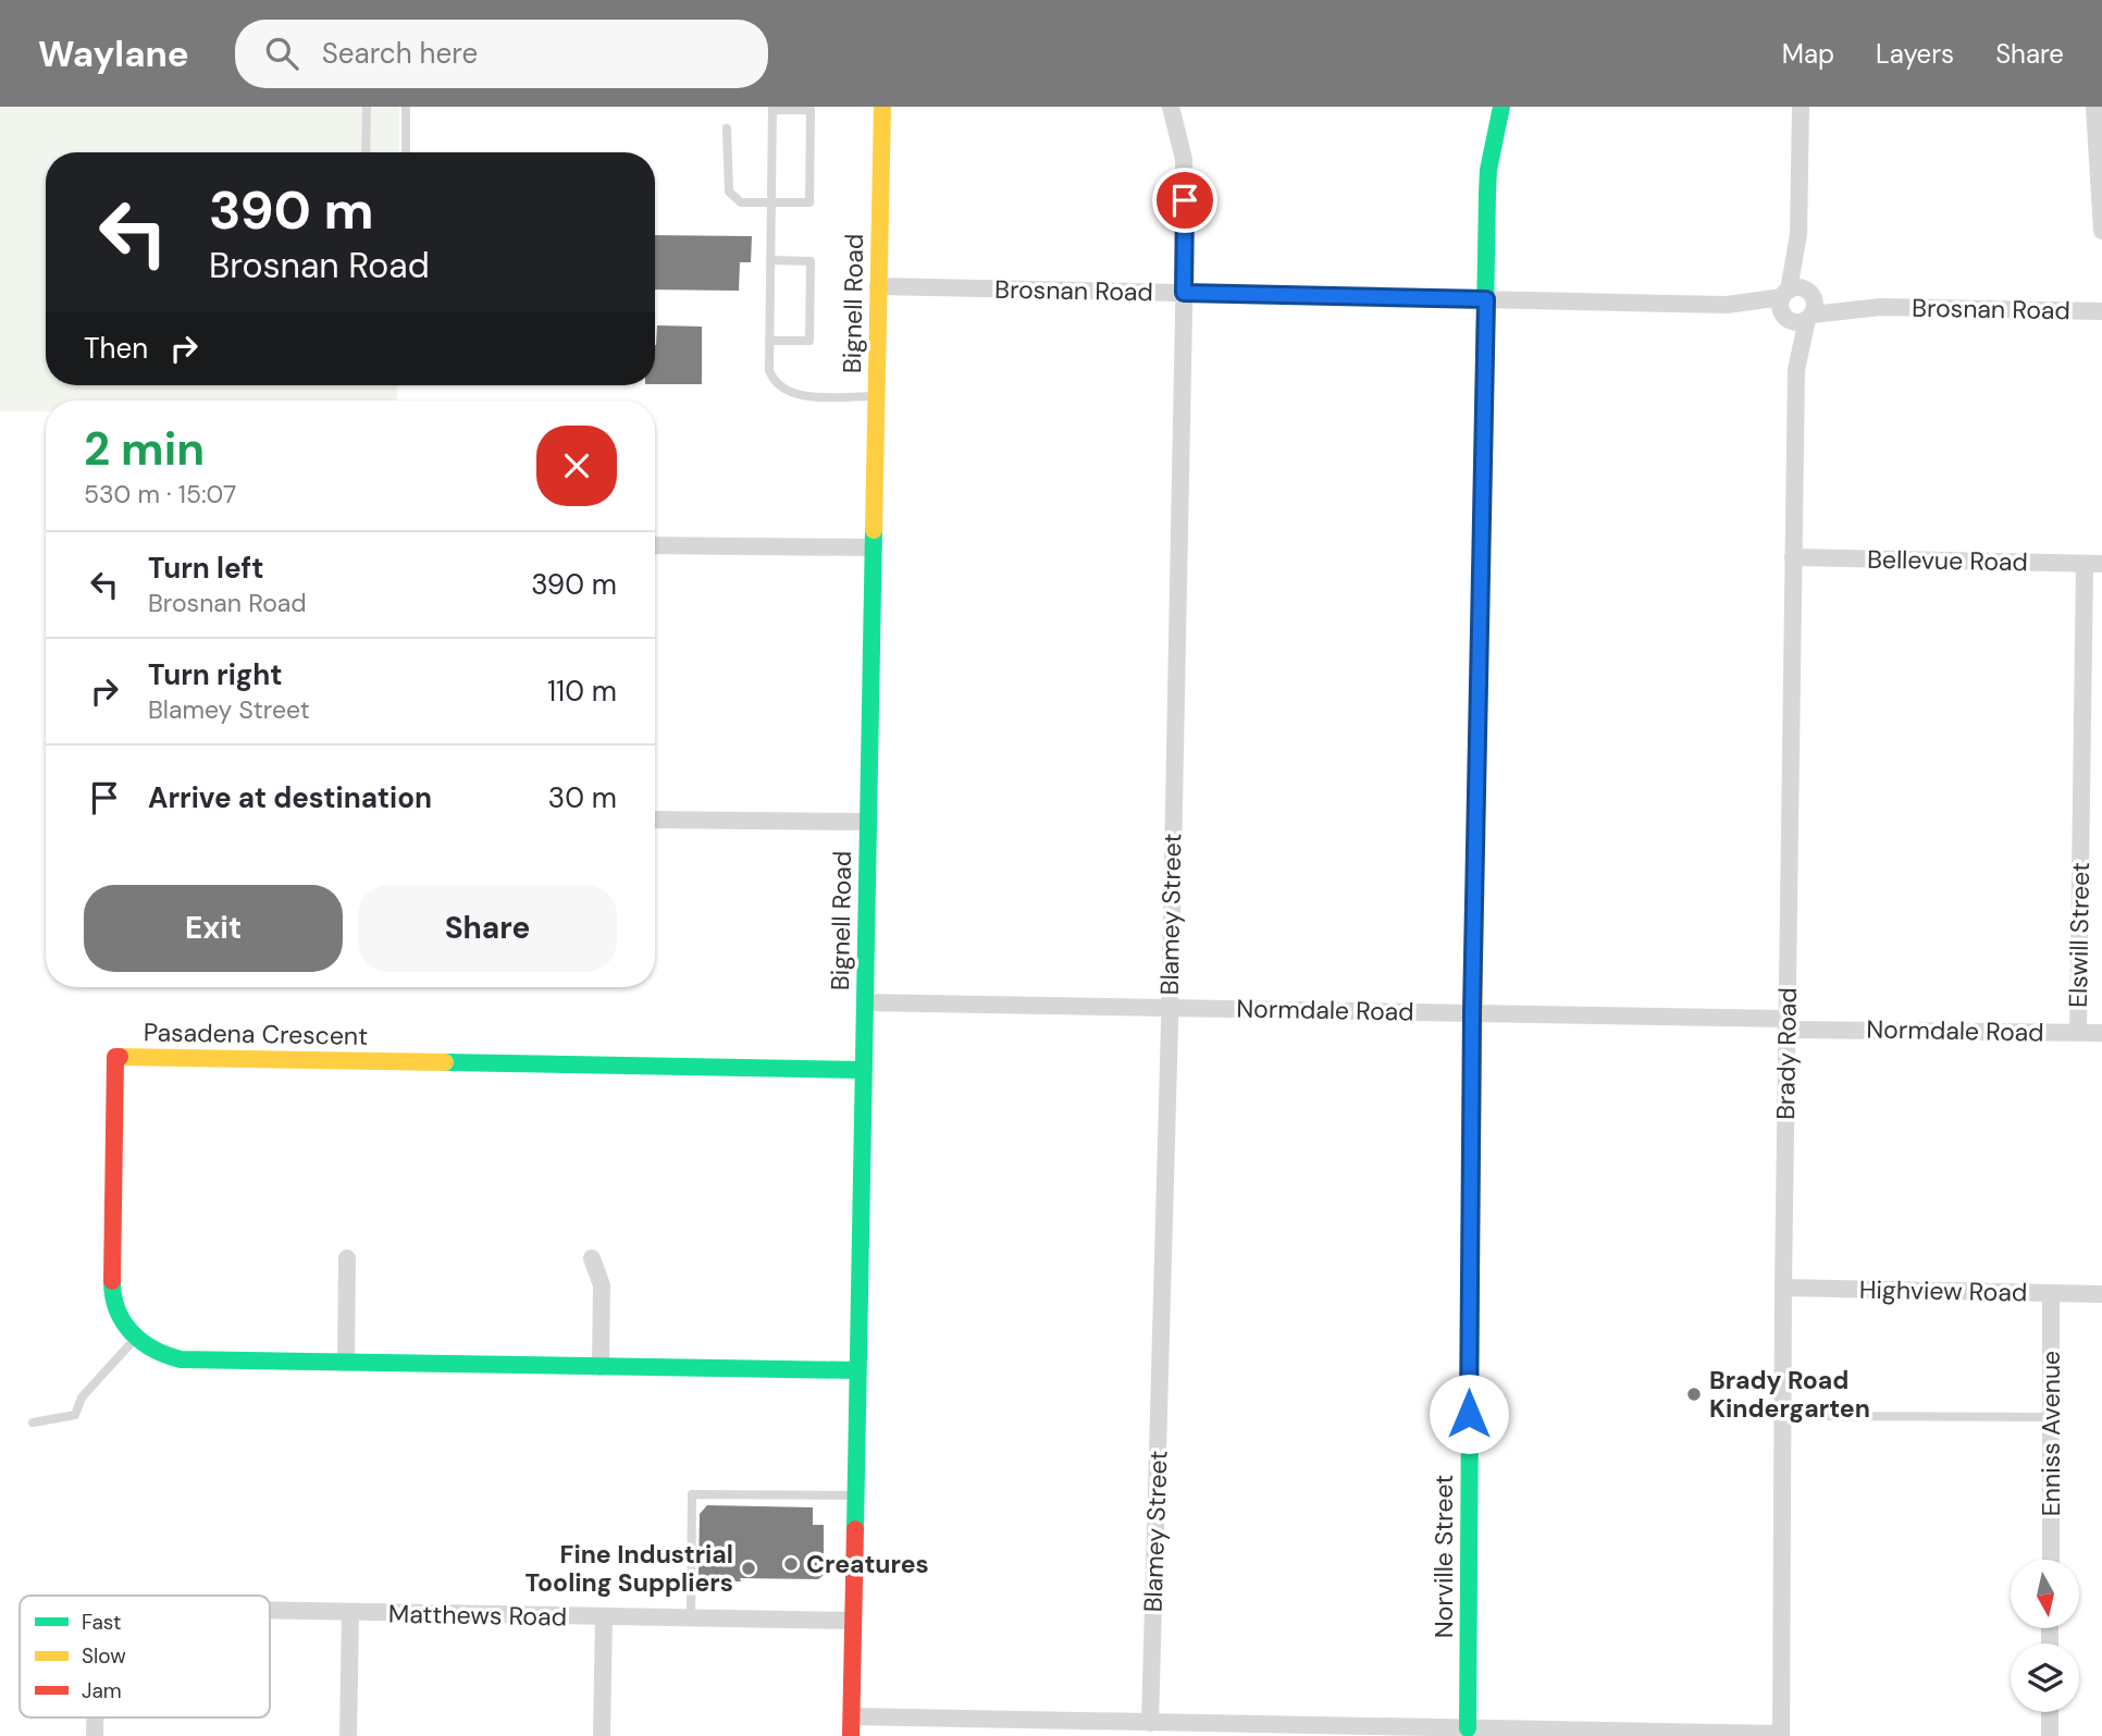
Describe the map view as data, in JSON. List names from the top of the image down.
{
  "streets": {
    "street": [
      "Brosnan Road",
      "Bignell Road",
      "Bellevue Road",
      "Blamey Street",
      "Elswill Street",
      "Normdale Road",
      "Pasadena Crescent",
      "Brady Road",
      "Highview Road",
      "Enniss Avenue",
      "Norville Street",
      "Matthews Road"
    ]
  },
  "crossings": [
    ["Brosnan Road", "Bignell Road"],
    ["Brosnan Road", "Blamey Street"],
    ["Brosnan Road", "Brady Road"],
    ["Brosnan Road", "Norville Street"],
    ["Bignell Road", "Normdale Road"],
    ["Bignell Road", "Pasadena Crescent"],
    ["Bignell Road", "Matthews Road"],
    ["Bellevue Road", "Elswill Street"],
    ["Bellevue Road", "Brady Road"],
    ["Blamey Street", "Normdale Road"],
    ["Elswill Street", "Normdale Road"],
    ["Normdale Road", "Brady Road"],
    ["Normdale Road", "Norville Street"],
    ["Brady Road", "Highview Road"],
    ["Highview Road", "Enniss Avenue"]
  ],
  "places": ["Brady Road Kindergarten", "Creatures", "Fine Industrial Tooling Suppliers"],
  "legend": ["Fast", "Slow", "Jam"],
  "north": "bottom",
  "page": {
    "header": "Waylane",
    "search": "Search here",
    "nav": ["Map", "Layers", "Share"],
    "turn": ["390 m", "Brosnan Road"],
    "then": "Then",
    "heading": ["2 min", "530 m · 15:07"],
    "list": [
      {
        "name": "Turn left",
        "note": "Brosnan Road",
        "value": "390 m"
      },
      {
        "name": "Turn right",
        "note": "Blamey Street",
        "value": "110 m"
      },
      {
        "name": "Arrive at destination",
        "value": "30 m"
      }
    ],
    "buttons": ["Exit", "Share"]
  }
}
